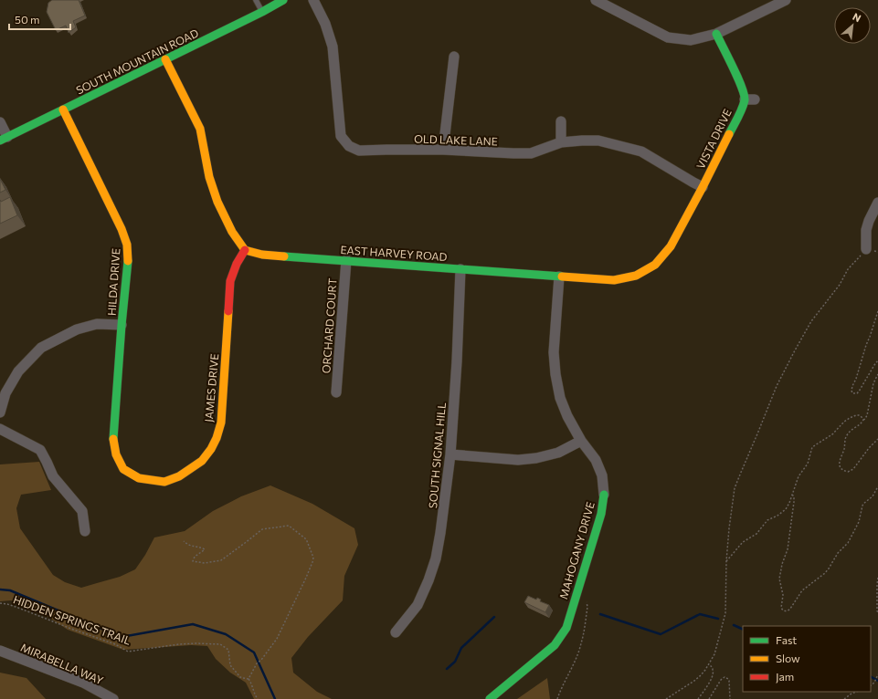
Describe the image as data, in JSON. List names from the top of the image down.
{
  "streets": {
    "street": [
      "SOUTH MOUNTAIN ROAD",
      "VISTA DRIVE",
      "OLD LAKE LANE",
      "EAST HARVEY ROAD",
      "HILDA DRIVE",
      "ORCHARD COURT",
      "JAMES DRIVE",
      "SOUTH SIGNAL HILL",
      "MAHOGANY DRIVE",
      "MIRABELLA WAY"
    ],
    "path": ["HIDDEN SPRINGS TRAIL"]
  },
  "crossings": [
    ["SOUTH MOUNTAIN ROAD", "HILDA DRIVE"],
    ["VISTA DRIVE", "OLD LAKE LANE"],
    ["VISTA DRIVE", "EAST HARVEY ROAD"],
    ["OLD LAKE LANE", "EAST HARVEY ROAD"],
    ["EAST HARVEY ROAD", "ORCHARD COURT"],
    ["EAST HARVEY ROAD", "JAMES DRIVE"],
    ["EAST HARVEY ROAD", "SOUTH SIGNAL HILL"],
    ["EAST HARVEY ROAD", "MAHOGANY DRIVE"],
    ["HILDA DRIVE", "JAMES DRIVE"]
  ],
  "legend": ["Fast", "Slow", "Jam"],
  "scale_bar": "50 m",
  "north": "top right"
}
